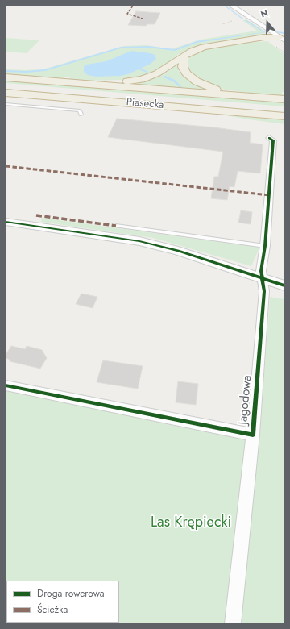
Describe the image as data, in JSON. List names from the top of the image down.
{
  "streets": {
    "highway": ["Piasecka"],
    "street": ["Jagodowa"]
  },
  "parks": ["Las Krępiecki"],
  "legend": ["Droga rowerowa", "Ścieżka"],
  "north": "top"
}
